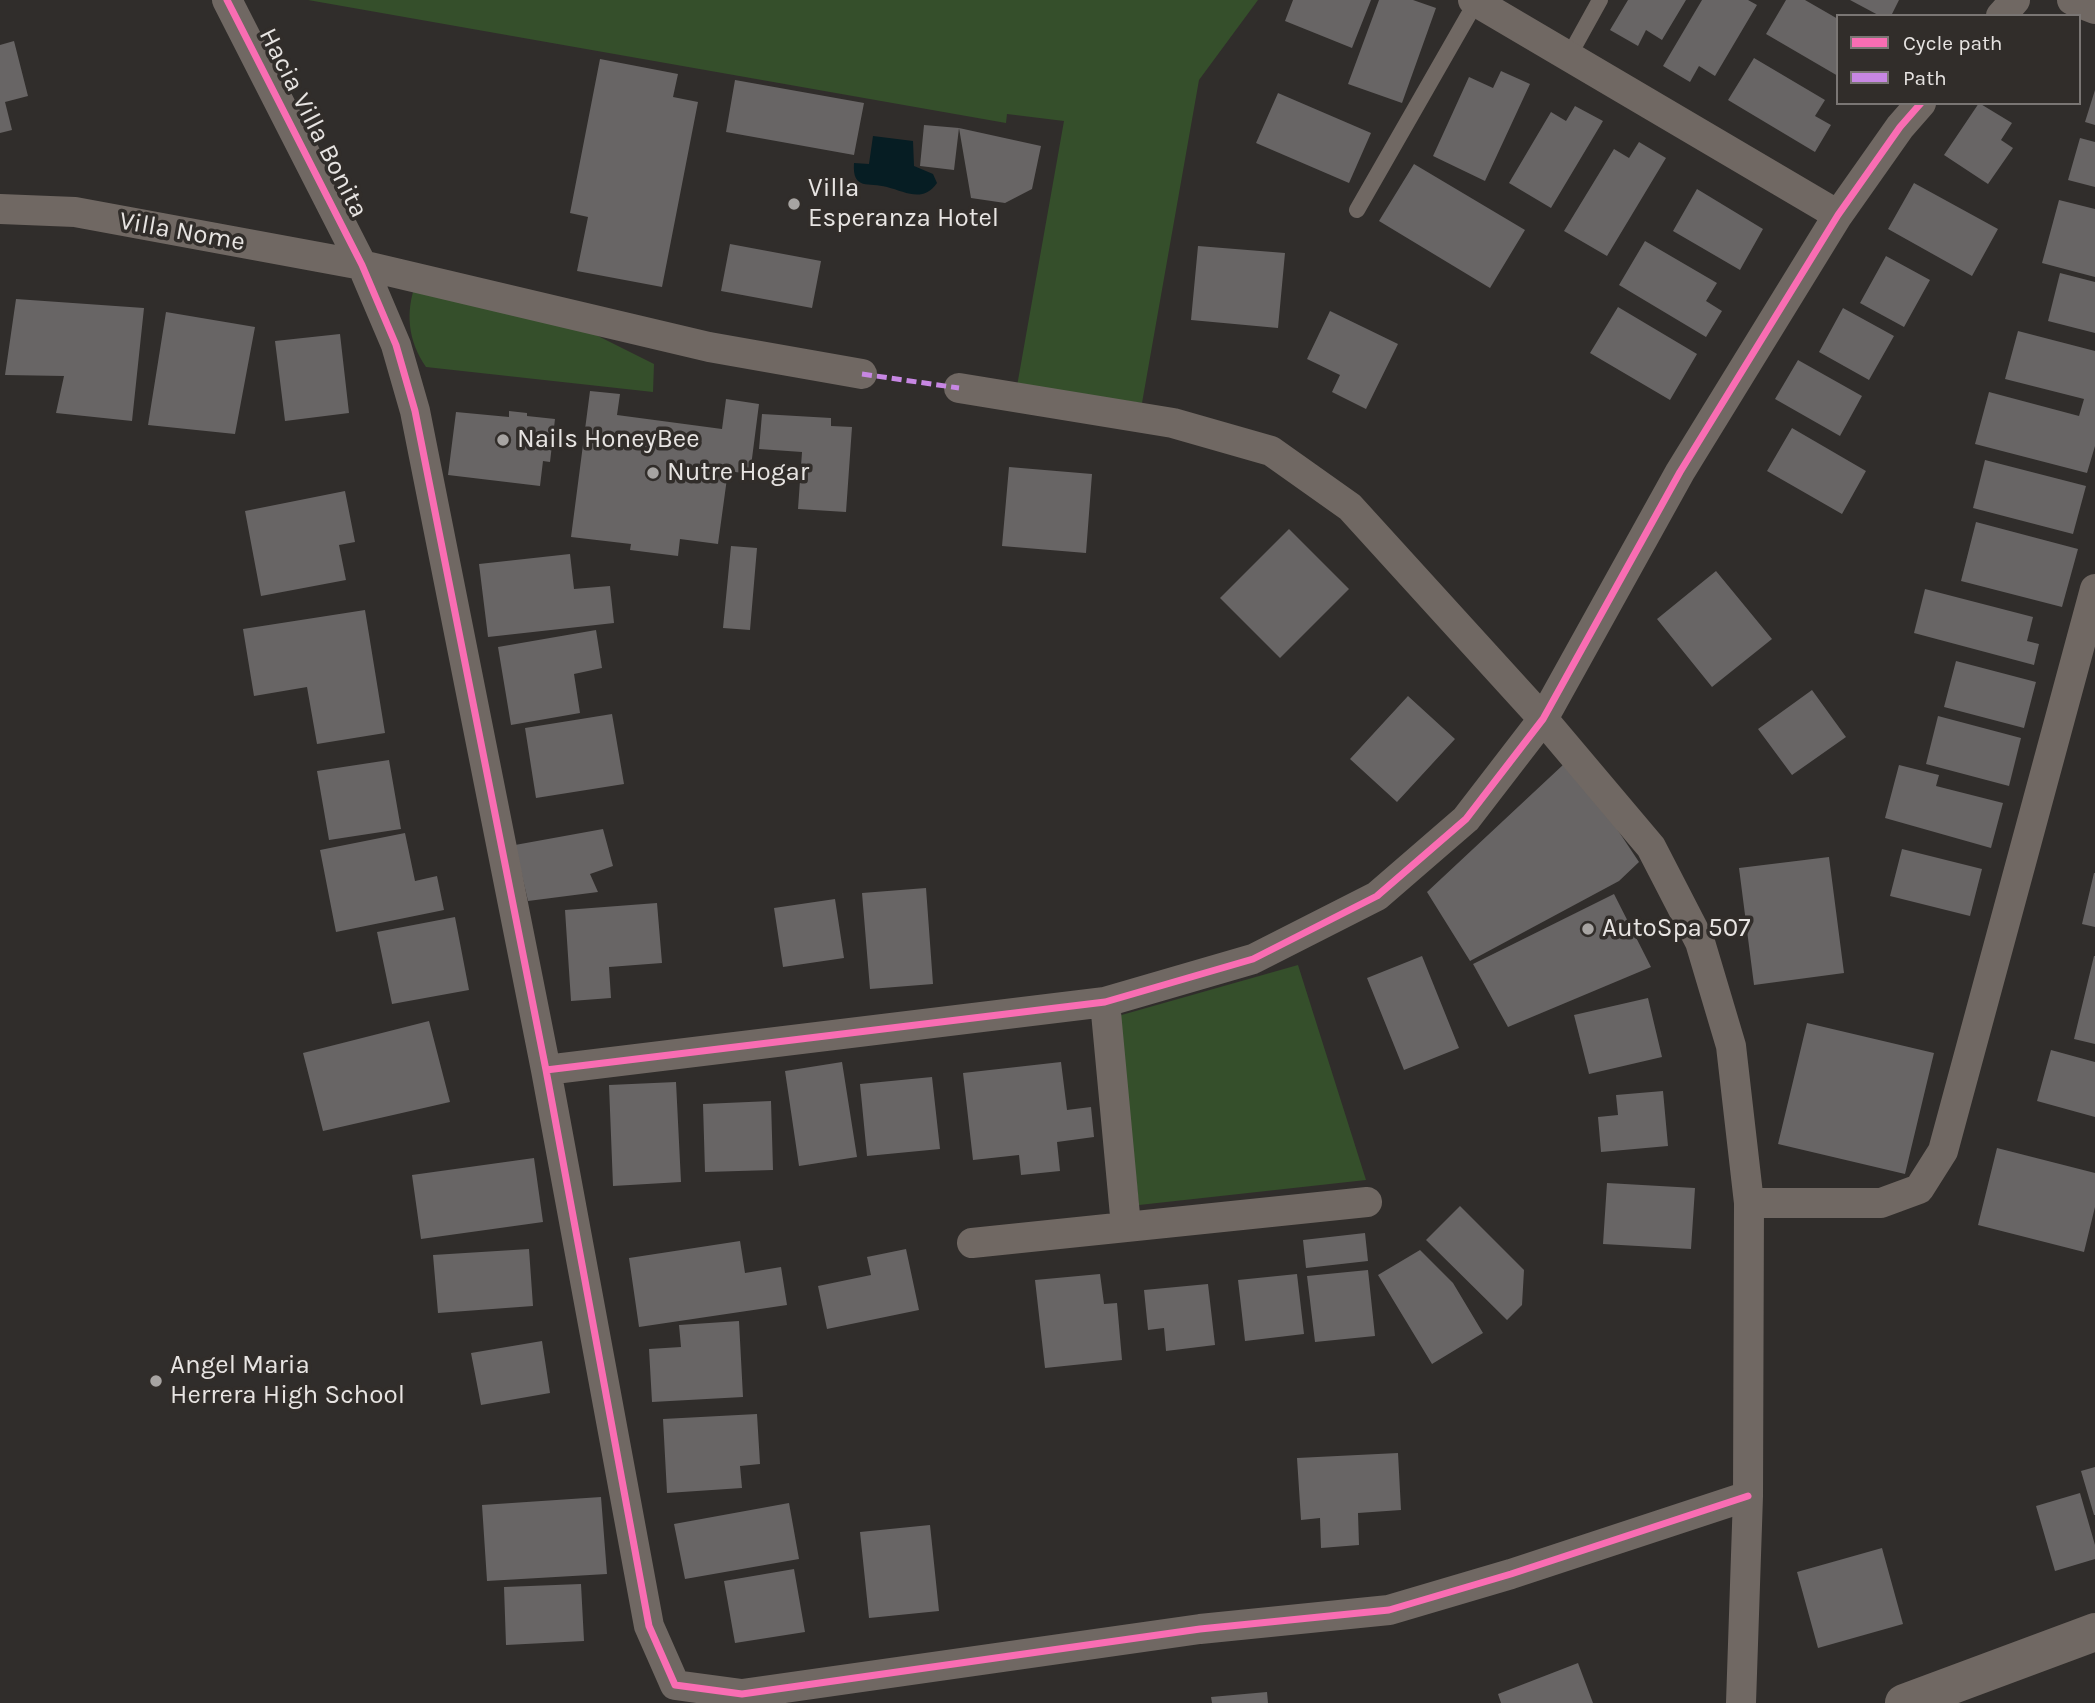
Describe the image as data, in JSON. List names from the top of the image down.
{
  "streets": {
    "street": ["Hacia Villa Bonita", "Villa Nome"]
  },
  "crossings": [
    ["Hacia Villa Bonita", "Villa Nome"]
  ],
  "places": [
    "Villa Esperanza Hotel",
    "Nails HoneyBee",
    "Nutre Hogar",
    "AutoSpa 507",
    "Angel Maria Herrera High School"
  ],
  "legend": ["Cycle path", "Path"]
}
